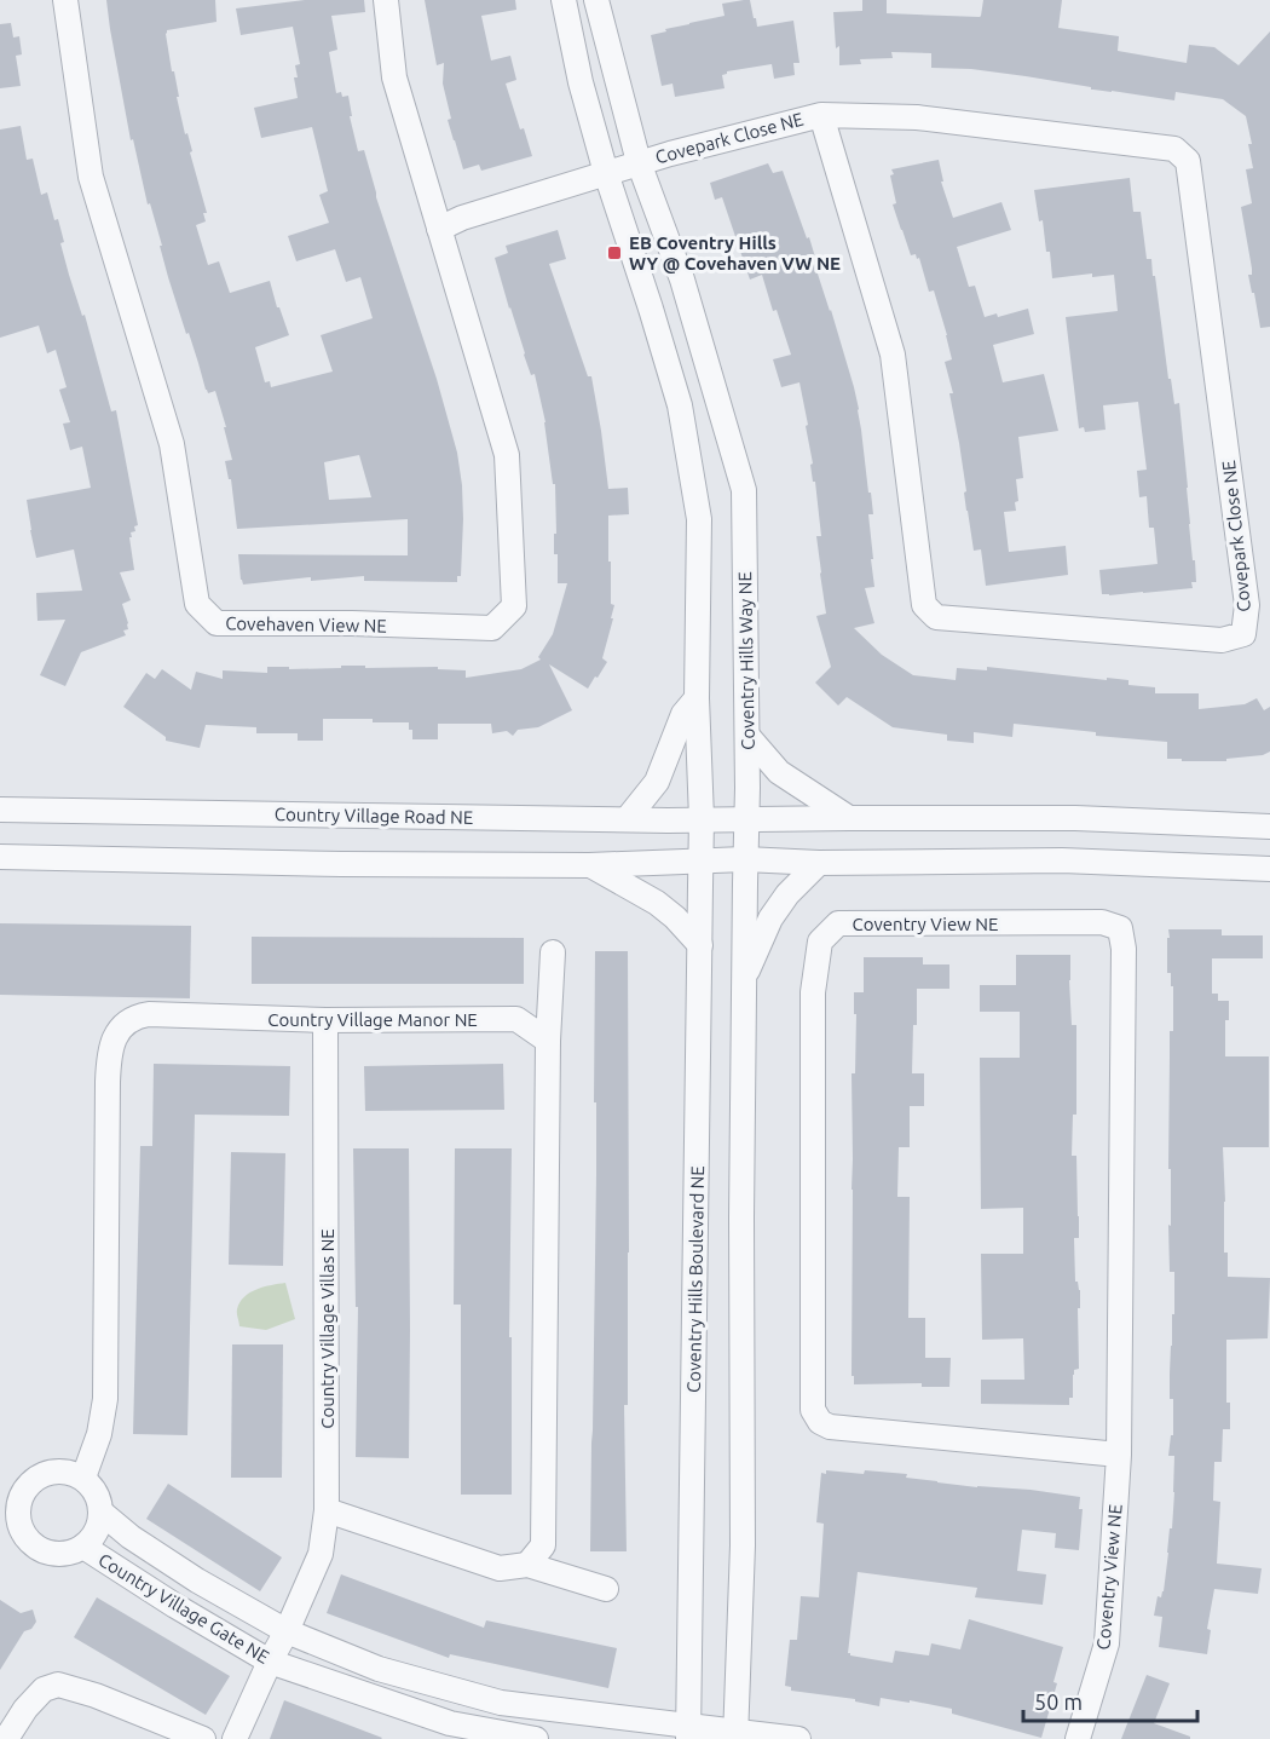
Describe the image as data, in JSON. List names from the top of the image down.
{
  "streets": {
    "street": [
      "Covepark Close NE",
      "Covehaven View NE",
      "Coventry Hills Way NE",
      "Country Village Road NE",
      "Coventry View NE",
      "Country Village Manor NE",
      "Coventry Hills Boulevard NE",
      "Country Village Villas NE",
      "Country Village Gate NE"
    ]
  },
  "crossings": [
    ["Covepark Close NE", "Coventry Hills Way NE"],
    ["Coventry Hills Way NE", "Country Village Road NE"],
    ["Country Village Road NE", "Coventry Hills Boulevard NE"],
    ["Country Village Manor NE", "Country Village Villas NE"],
    ["Country Village Manor NE", "Country Village Gate NE"],
    ["Coventry Hills Boulevard NE", "Country Village Gate NE"],
    ["Country Village Villas NE", "Country Village Gate NE"]
  ],
  "places": {
    "transit": ["EB Coventry Hills WY @ Covehaven VW NE"]
  },
  "scale_bar": "50 m"
}
